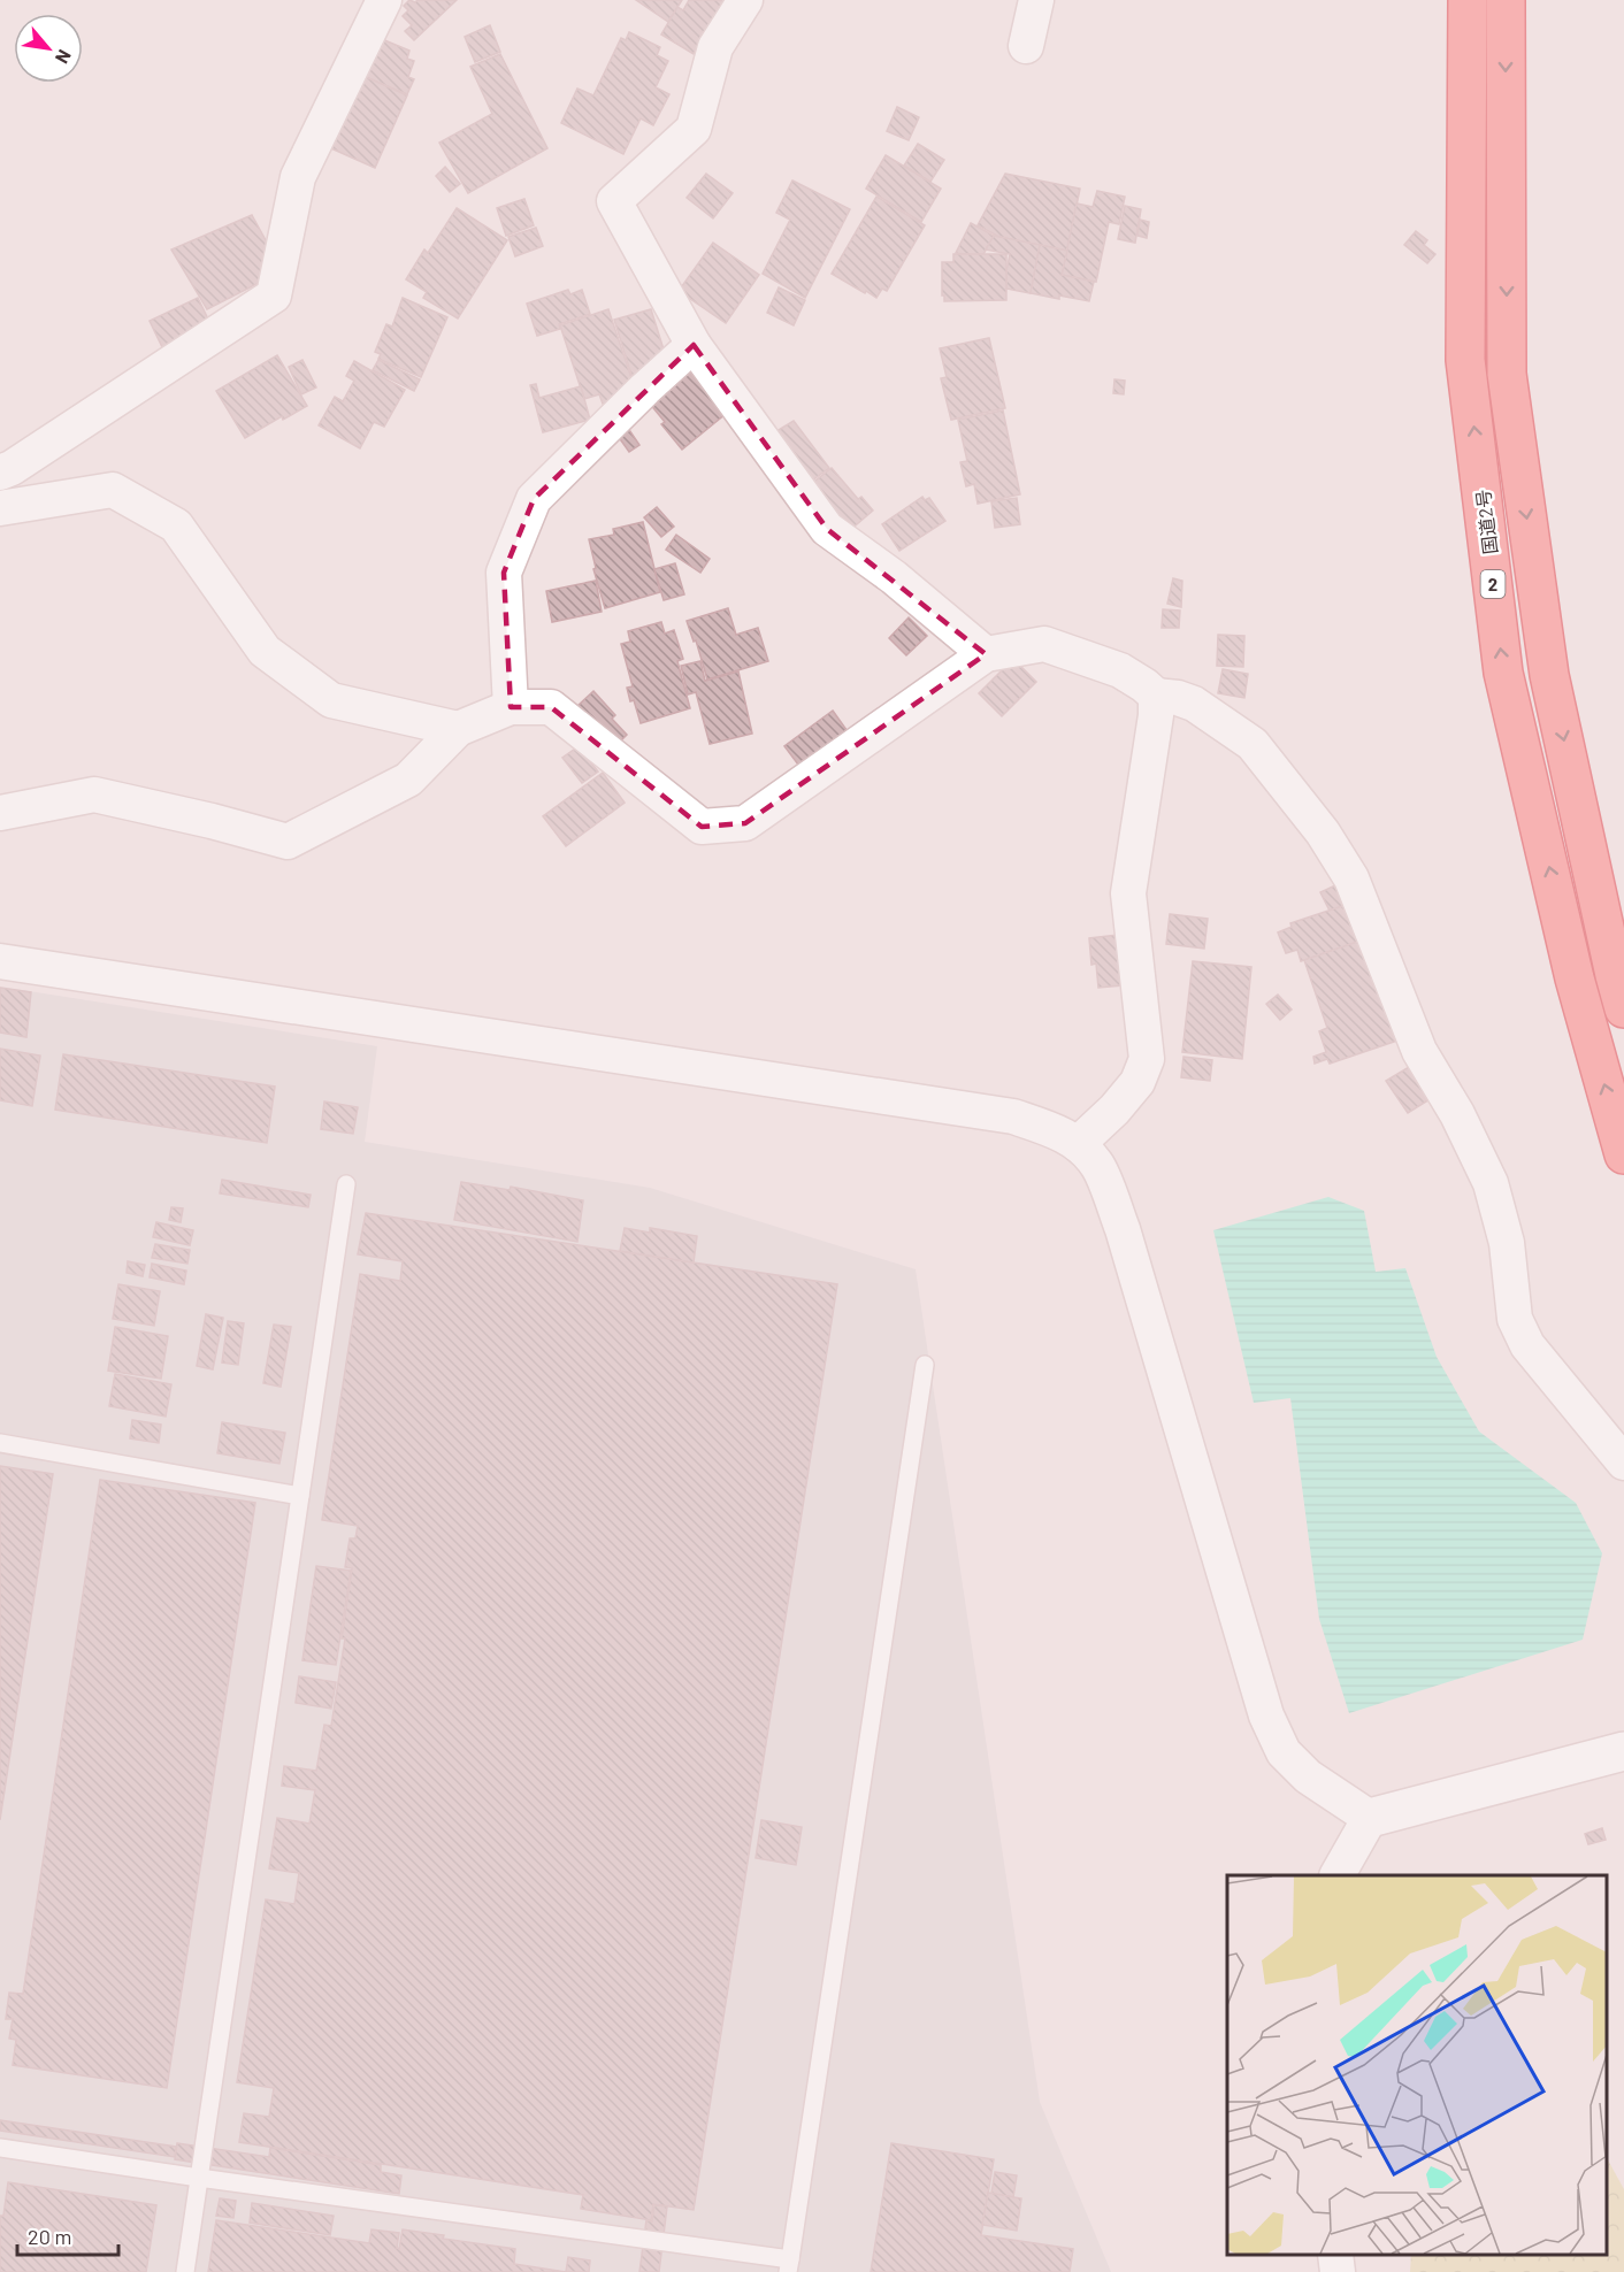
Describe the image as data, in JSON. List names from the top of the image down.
{
  "streets": {
    "highway": ["国道2号", "2"]
  },
  "scale_bar": "20 m",
  "north": "bottom right"
}
